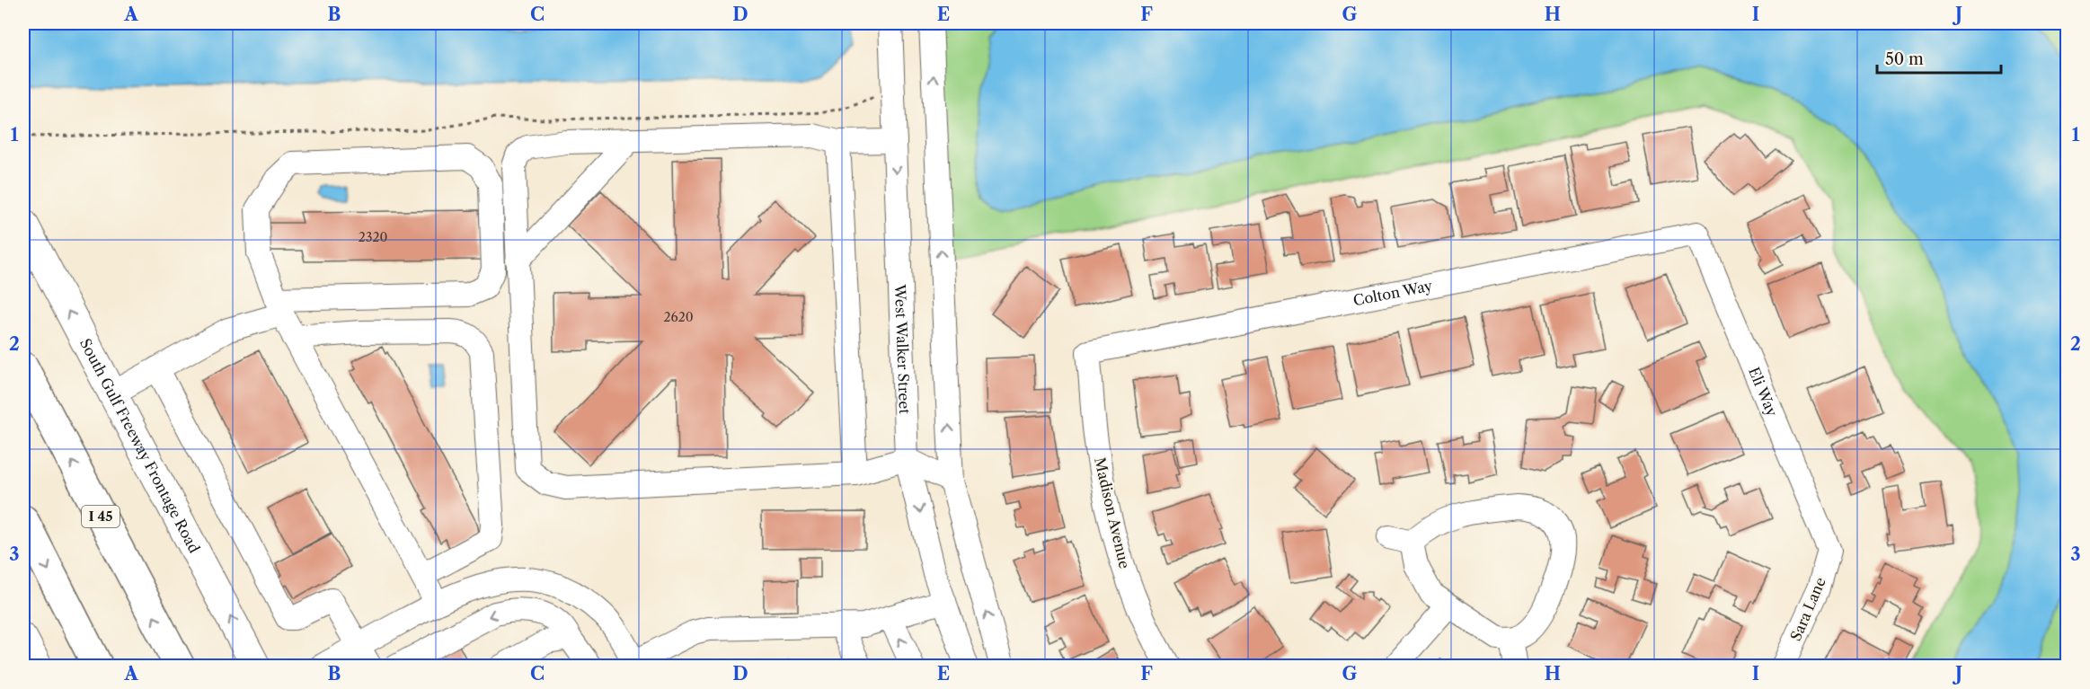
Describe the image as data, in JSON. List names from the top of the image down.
{
  "streets": {
    "highway": ["I 45"],
    "main road": ["South Gulf Freeway Frontage Road"],
    "street": [
      "Colton Way",
      "West Walker Street",
      "Eli Way",
      "Madison Avenue",
      "Sara Lane"
    ]
  },
  "crossings": [
    ["Colton Way", "Eli Way"],
    ["Colton Way", "Madison Avenue"],
    ["Eli Way", "Sara Lane"]
  ],
  "one_way": ["South Gulf Freeway Frontage Road"],
  "house_numbers": ["2320", "2620"],
  "scale_bar": "50 m",
  "grid": {
    "columns": [
      "A",
      "B",
      "C",
      "D",
      "E",
      "F",
      "G",
      "H",
      "I",
      "J"
    ],
    "rows": ["1", "2", "3"]
  }
}
